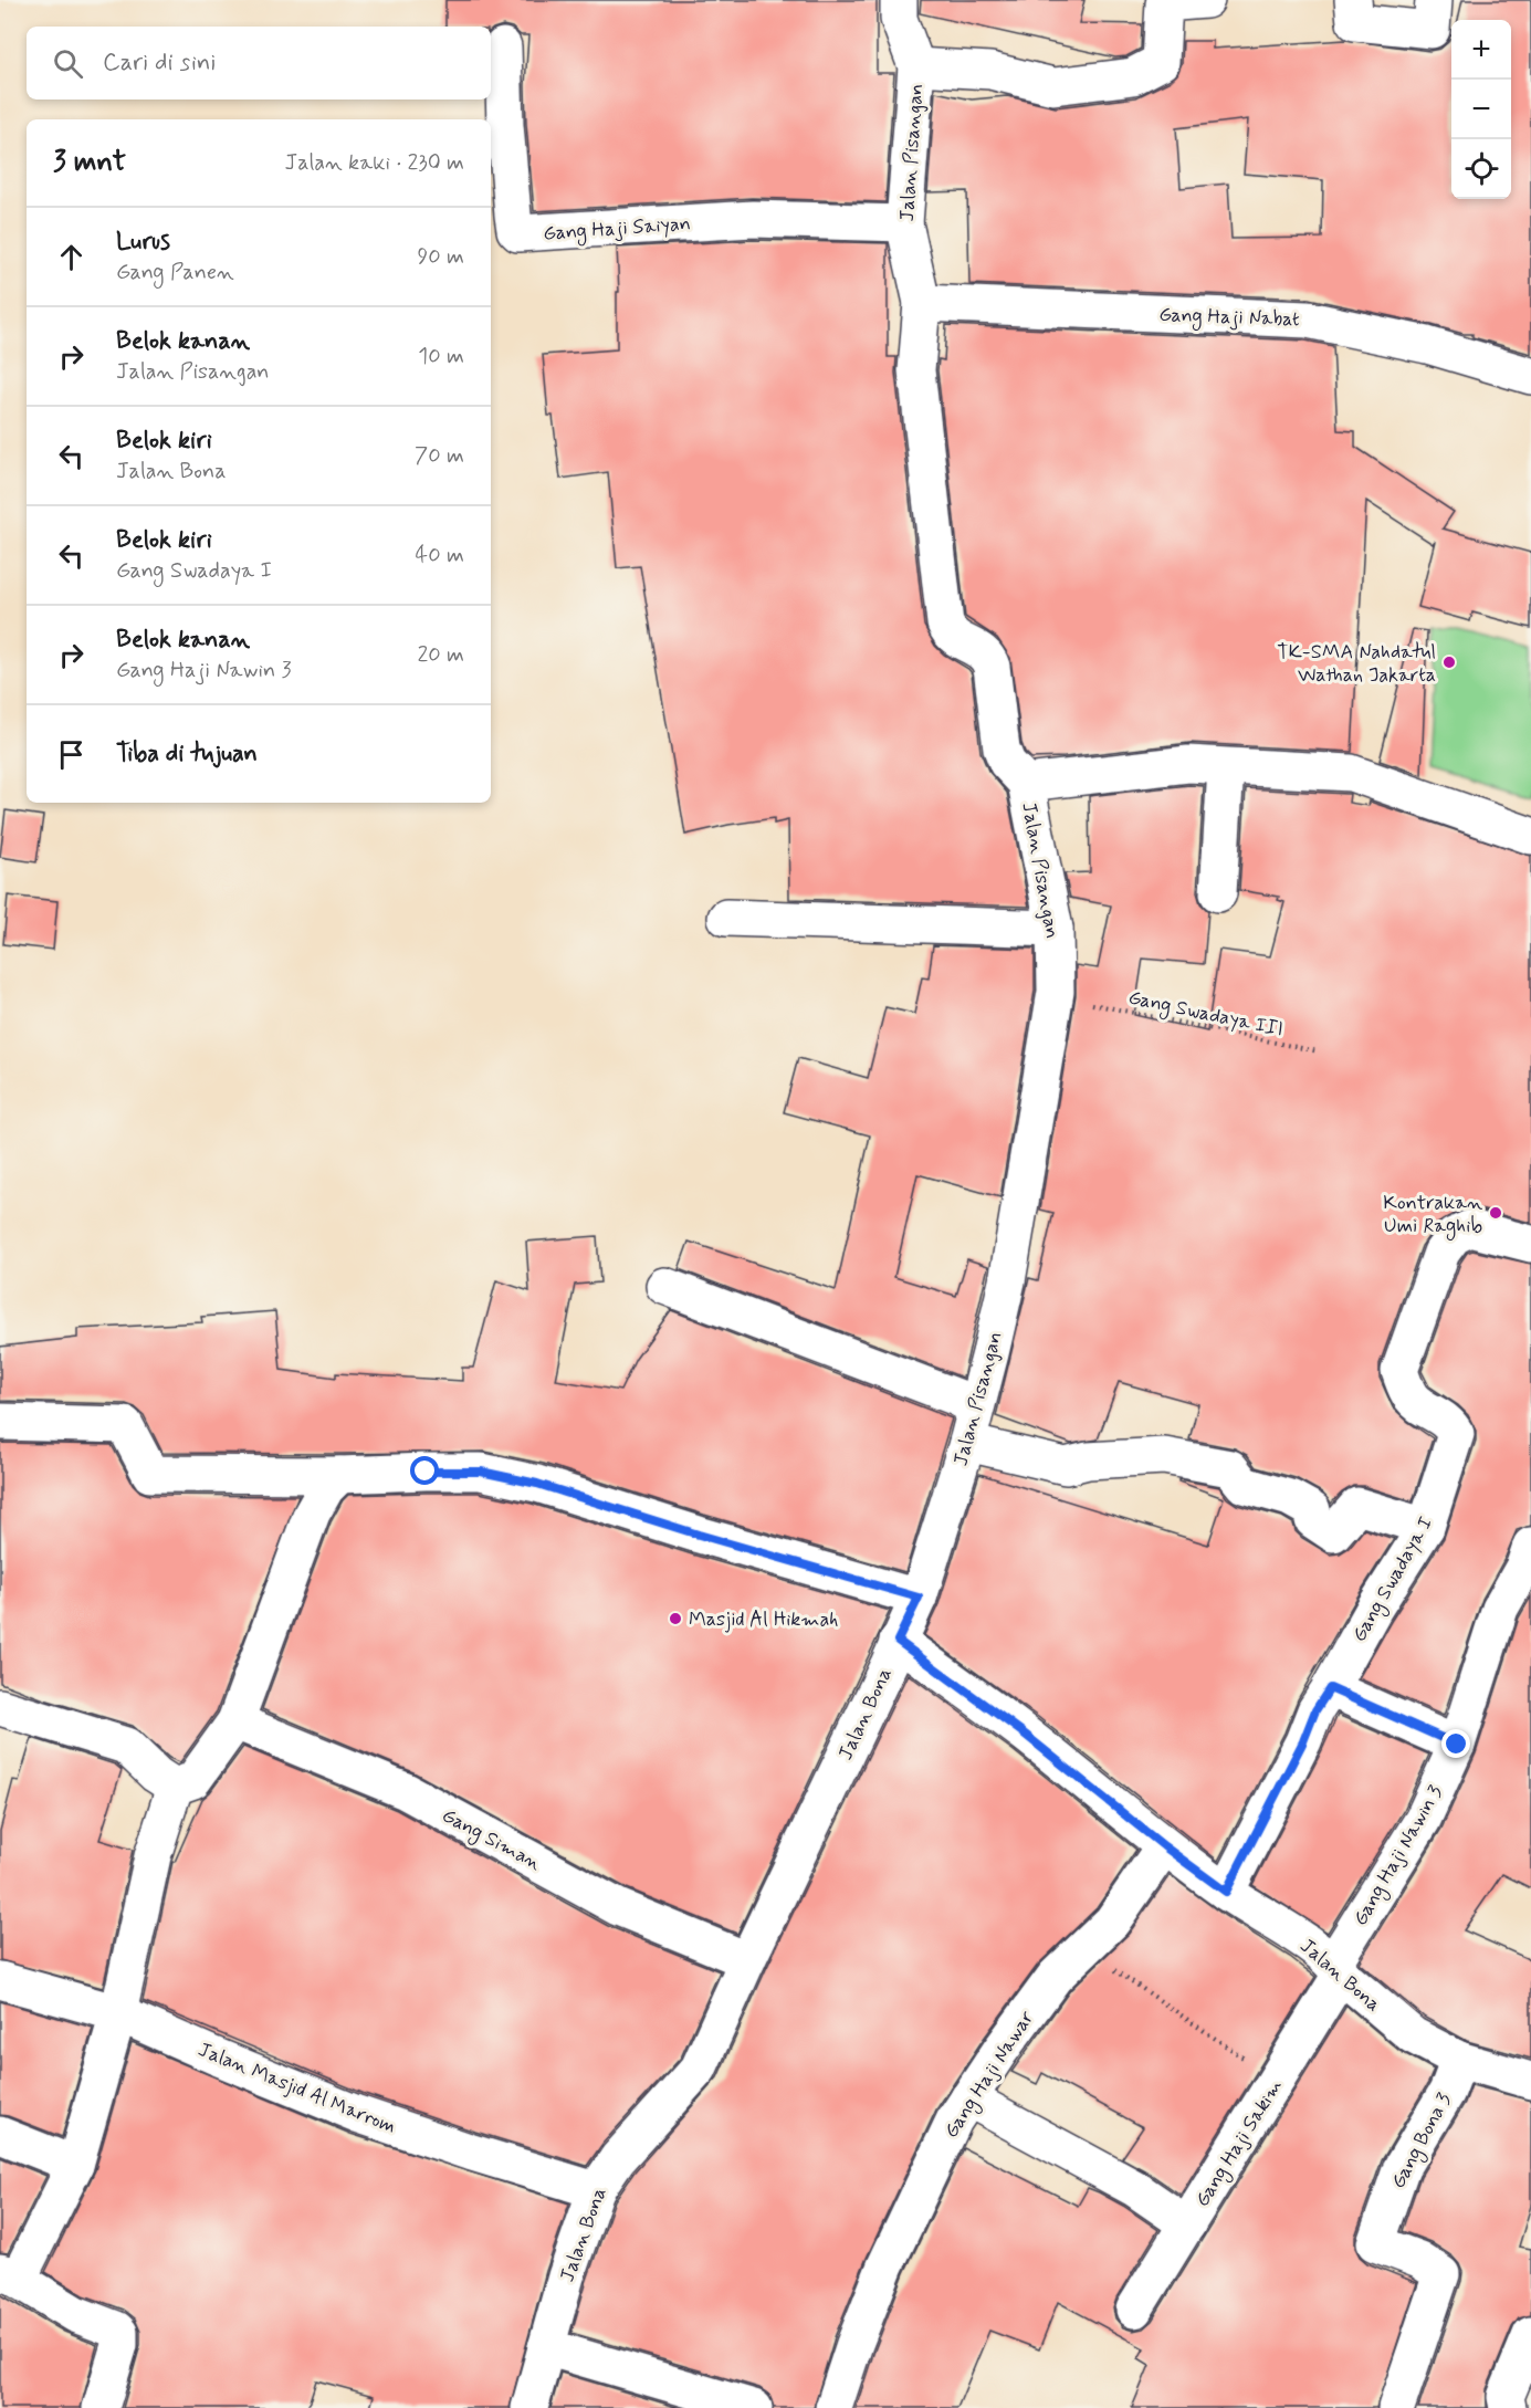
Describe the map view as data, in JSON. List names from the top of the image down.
{
  "streets": {
    "street": [
      "Jalan Pisangan",
      "Gang Haji Saiyan",
      "Gang Haji Nabat",
      "Gang Swadaya I",
      "Jalan Bona",
      "Gang Siman",
      "Gang Haji Nawin 3",
      "Gang Haji Nawar",
      "Jalan Masjid Al Marrom",
      "Gang Bona 3",
      "Gang Haji Sakim"
    ],
    "path": ["Gang Swadaya III"]
  },
  "crossings": [
    ["Jalan Pisangan", "Gang Haji Saiyan"],
    ["Jalan Pisangan", "Gang Haji Nabat"],
    ["Jalan Pisangan", "Jalan Bona"],
    ["Gang Swadaya I", "Jalan Bona"],
    ["Jalan Bona", "Gang Siman"],
    ["Jalan Bona", "Gang Haji Nawin 3"],
    ["Jalan Bona", "Gang Haji Nawar"],
    ["Jalan Bona", "Jalan Masjid Al Marrom"],
    ["Jalan Bona", "Gang Bona 3"],
    ["Jalan Bona", "Gang Haji Sakim"],
    ["Gang Haji Nawin 3", "Gang Haji Sakim"]
  ],
  "places": ["TK-SMA Nahdatul Wathan Jakarta", "Kontrakan Umi Raghib", "Masjid Al Hikmah"],
  "page": {
    "map_buttons": ["+", "−"],
    "search": "Cari di sini",
    "heading": ["3 mnt", "Jalan kaki · 230 m"],
    "list": [
      ["Lurus", "Gang Panen", "90 m"],
      ["Belok kanan", "Jalan Pisangan", "10 m"],
      ["Belok kiri", "Jalan Bona", "70 m"],
      ["Belok kiri", "Gang Swadaya I", "40 m"],
      ["Belok kanan", "Gang Haji Nawin 3", "20 m"],
      "Tiba di tujuan"
    ]
  }
}
